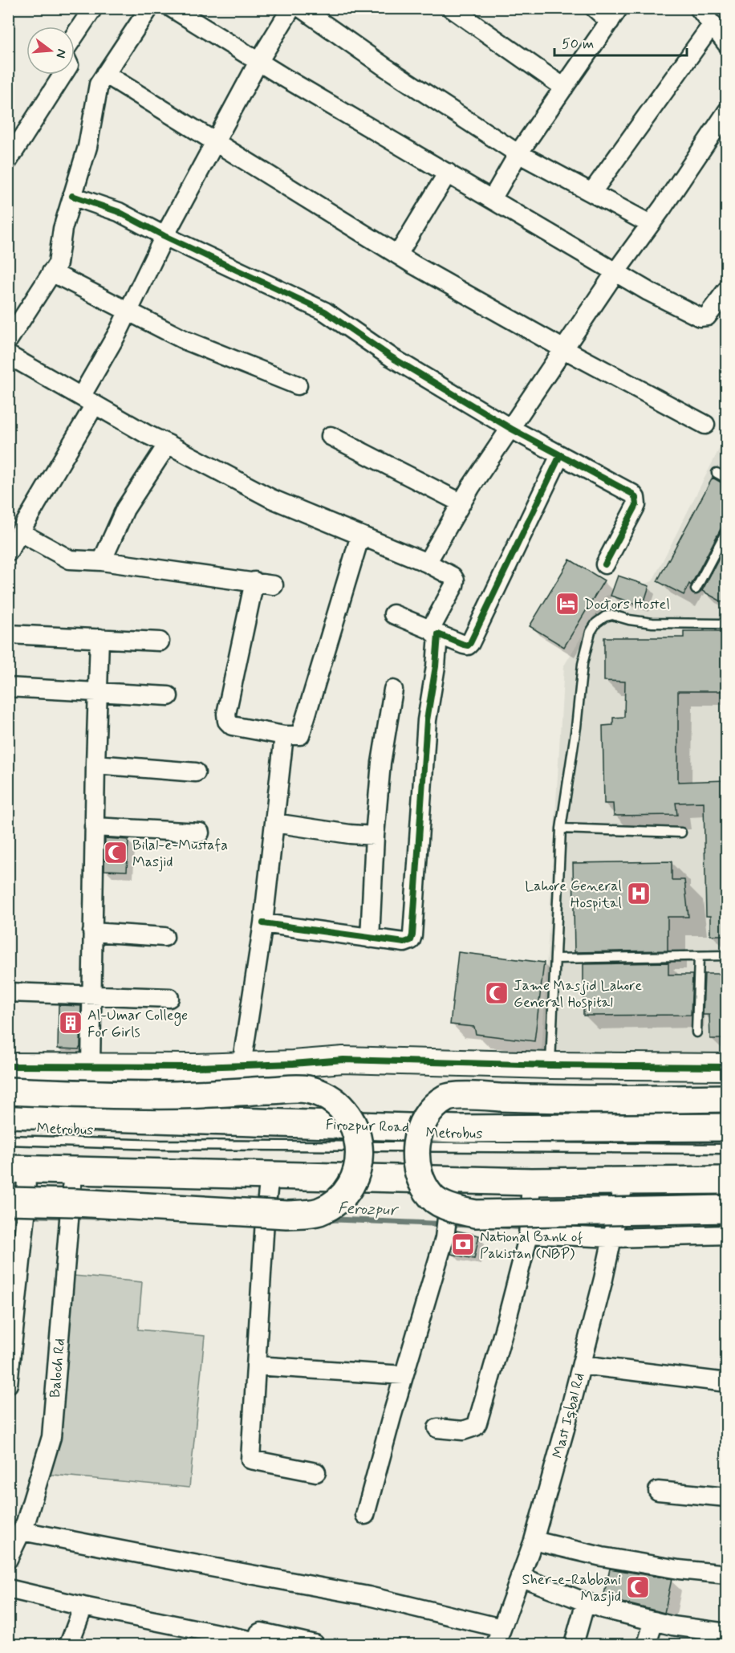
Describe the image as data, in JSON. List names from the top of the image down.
{
  "streets": {
    "main road": ["Firozpur Road"],
    "street": ["Baloch Rd", "Mast Iqbal Rd"],
    "lane": ["Metrobus"]
  },
  "water": ["Ferozpur"],
  "places": {
    "hotel": ["Doctors Hostel"],
    "mosque": ["Bilal-e-Mustafa Masjid", "Jame Masjid Lahore General Hospital", "Sher-e-Rabbani Masjid"],
    "hospital": ["Lahore General Hospital"],
    "building": ["Al-Umar College For Girls"],
    "bank": ["National Bank of Pakistan (NBP)"]
  },
  "scale_bar": "50 m",
  "north": "right"
}
